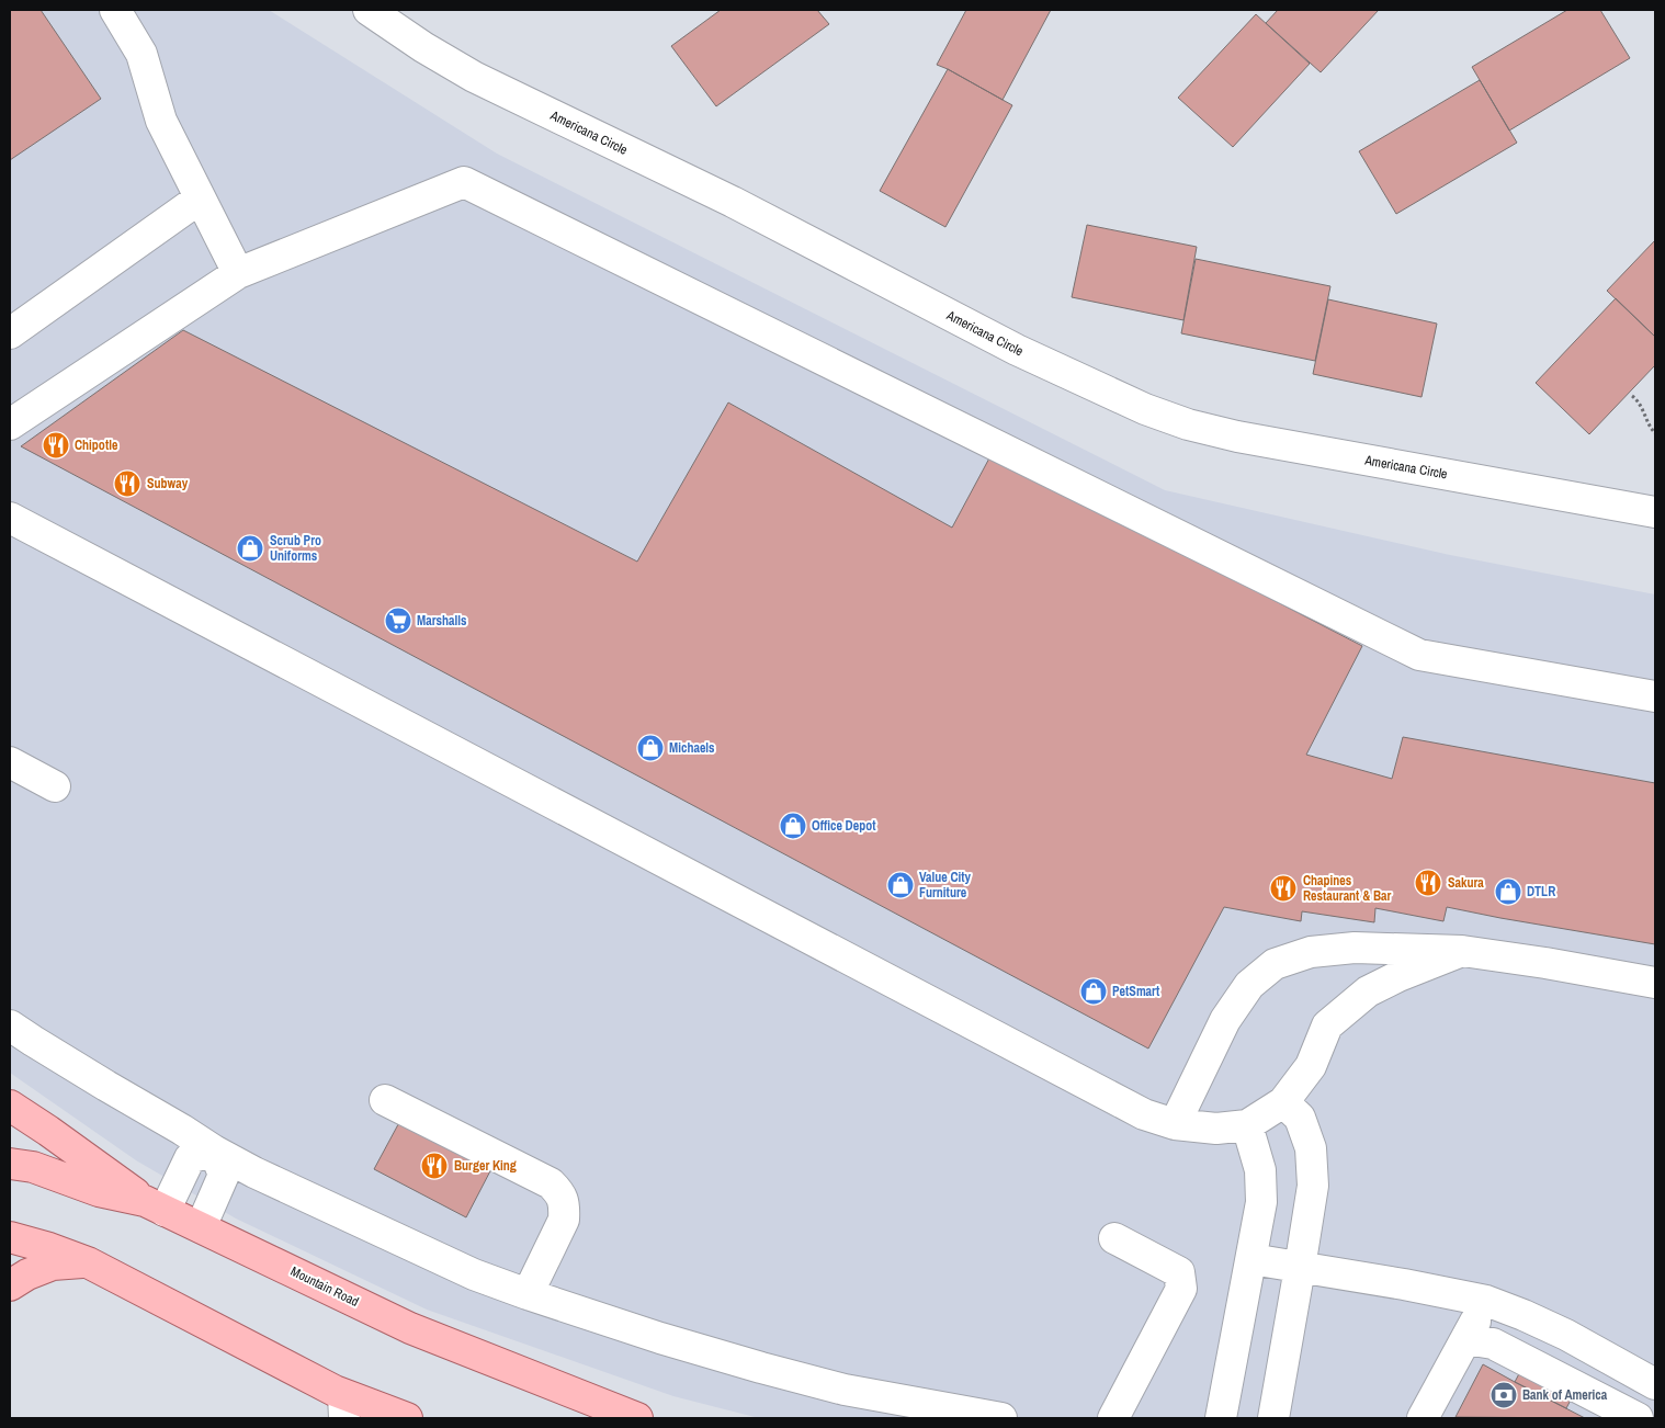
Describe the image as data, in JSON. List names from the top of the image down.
{
  "streets": {
    "main road": ["Mountain Road"],
    "street": ["Americana Circle"]
  },
  "places": {
    "restaurant": [
      "Chipotle",
      "Subway",
      "Sakura",
      "Chapines Restaurant & Bar",
      "Burger King"
    ],
    "shop": [
      "Scrub Pro Uniforms",
      "Michaels",
      "Office Depot",
      "Value City Furniture",
      "DTLR",
      "PetSmart"
    ],
    "supermarket": ["Marshalls"],
    "bank": ["Bank of America"]
  }
}
